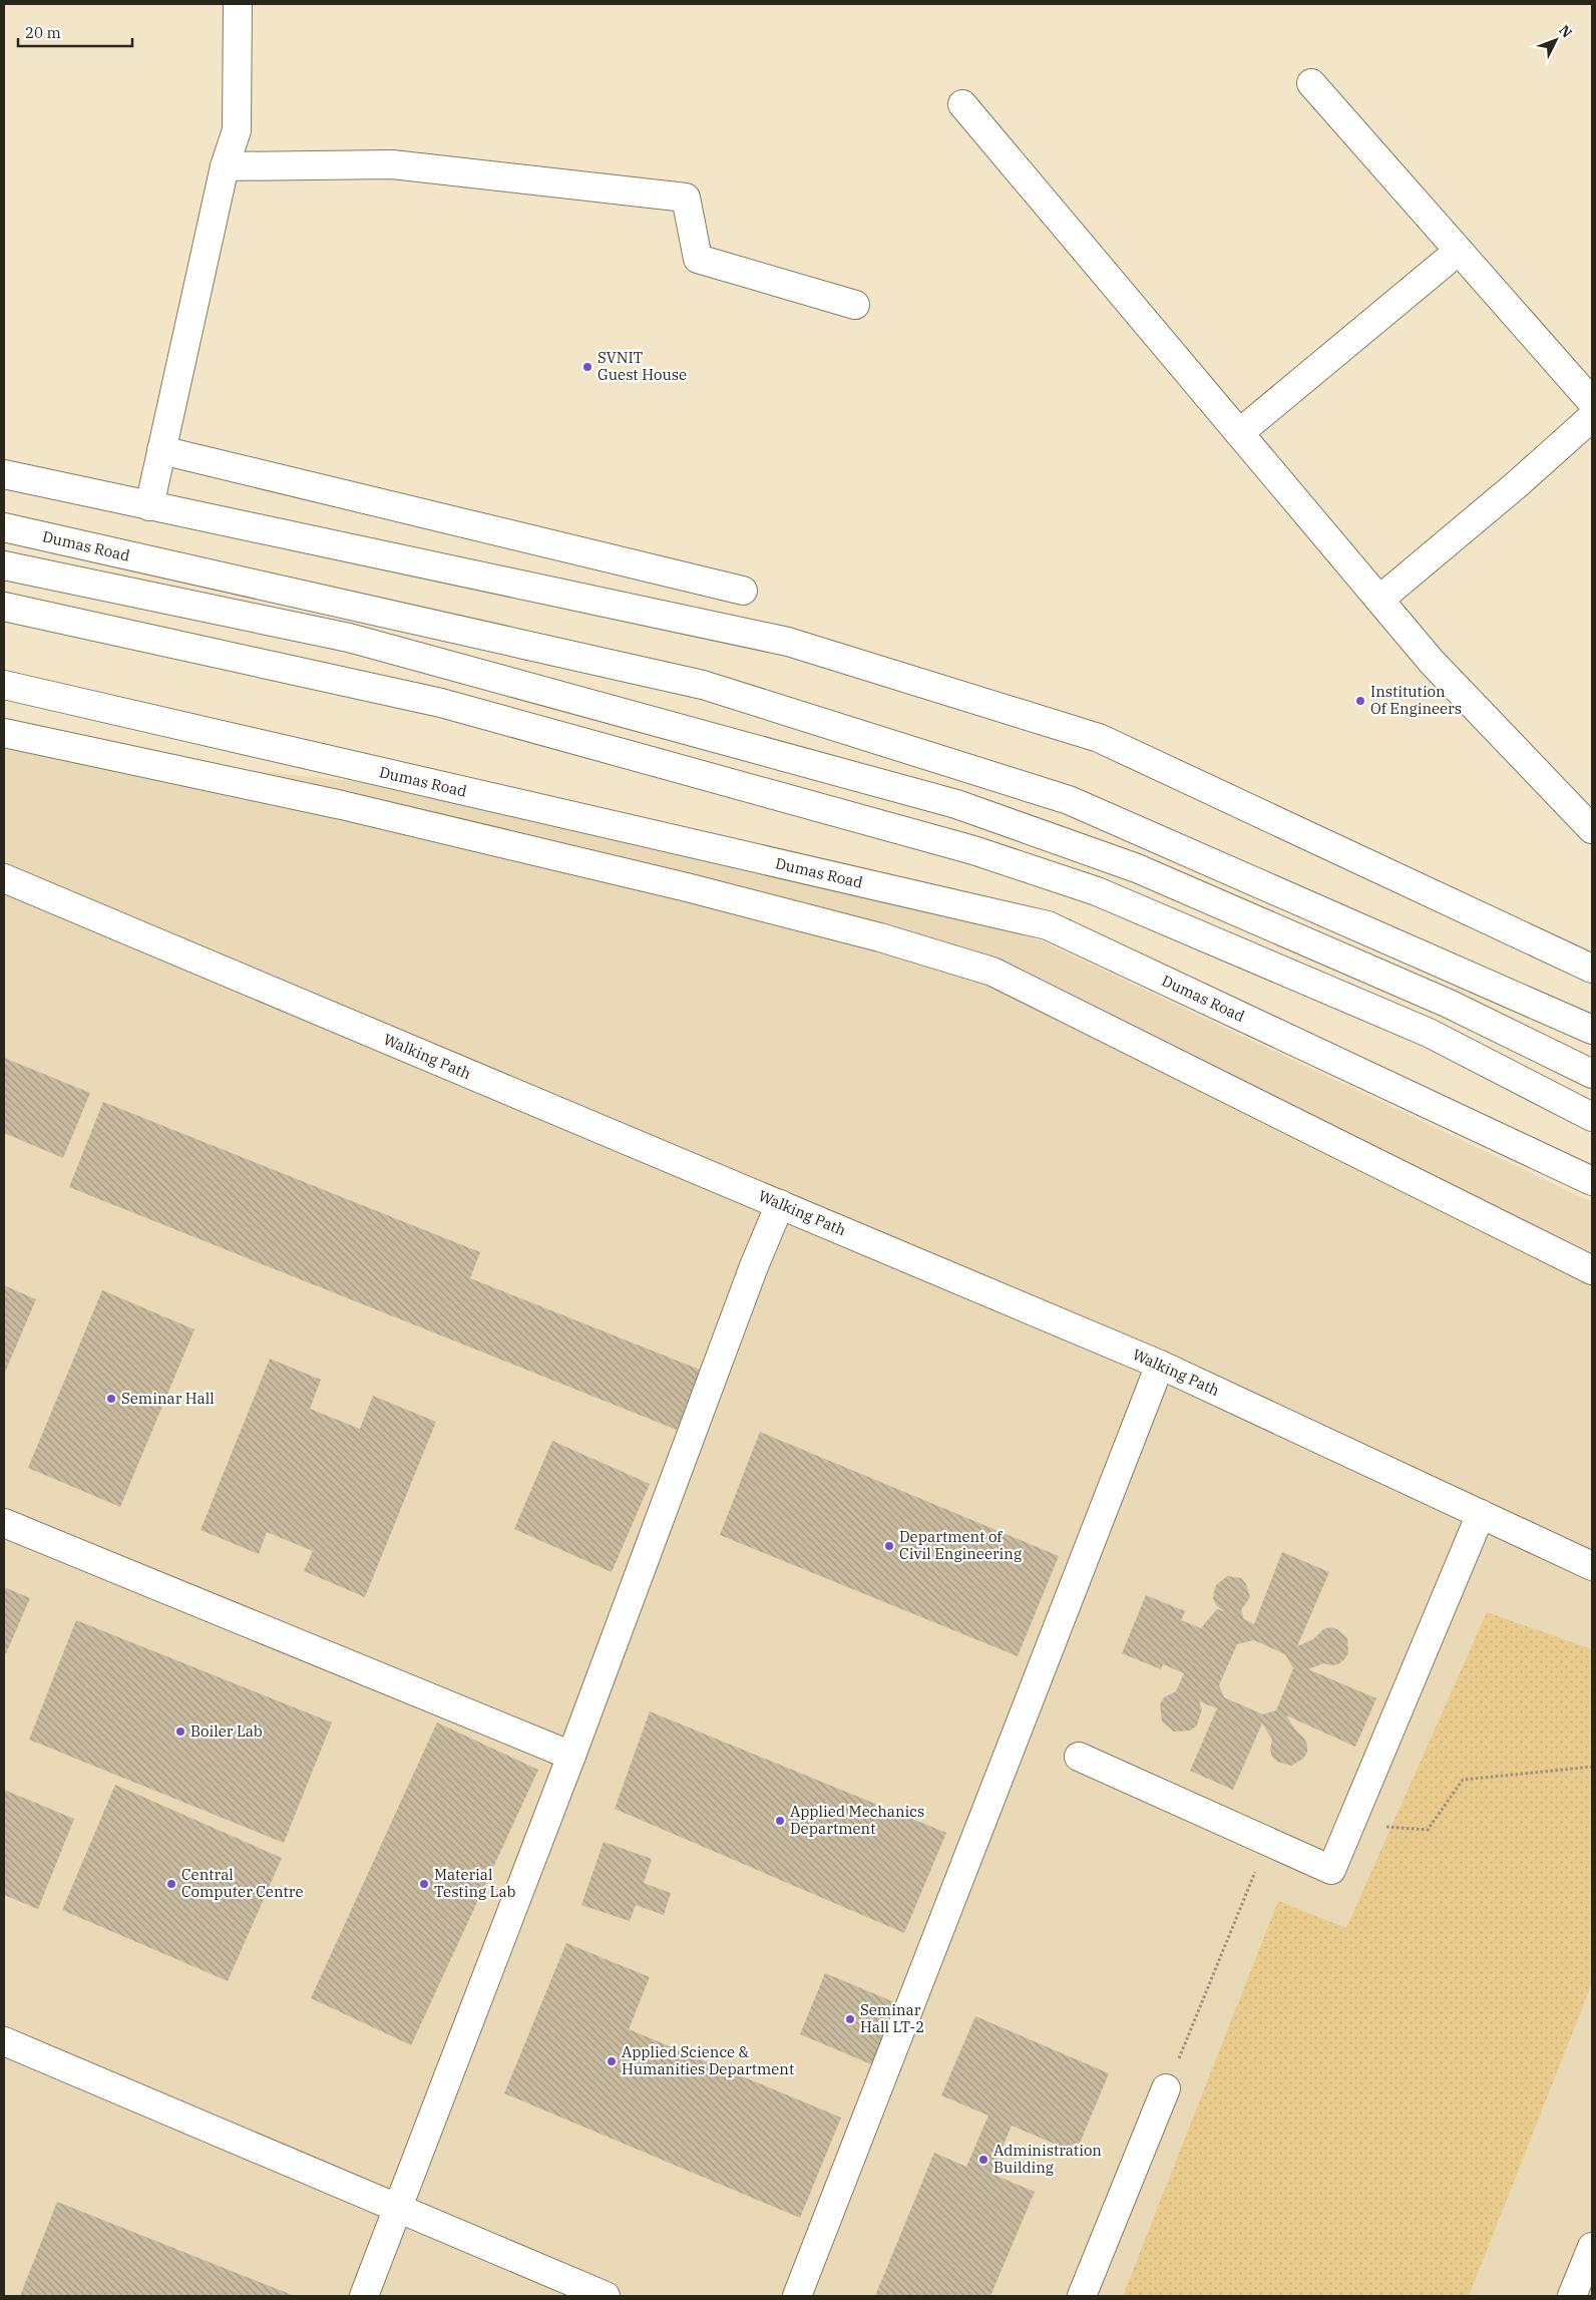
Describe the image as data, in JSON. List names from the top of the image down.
{
  "streets": {
    "street": ["Dumas Road", "Walking Path"]
  },
  "places": [
    "SVNIT Guest House",
    "Institution Of Engineers",
    "Seminar Hall",
    "Department of Civil Engineering",
    "Boiler Lab",
    "Applied Mechanics Department",
    "Central Computer Centre",
    "Material Testing Lab",
    "Seminar Hall LT-2",
    "Applied Science & Humanities Department",
    "Administration Building"
  ],
  "scale_bar": "20 m",
  "north": "top right"
}
